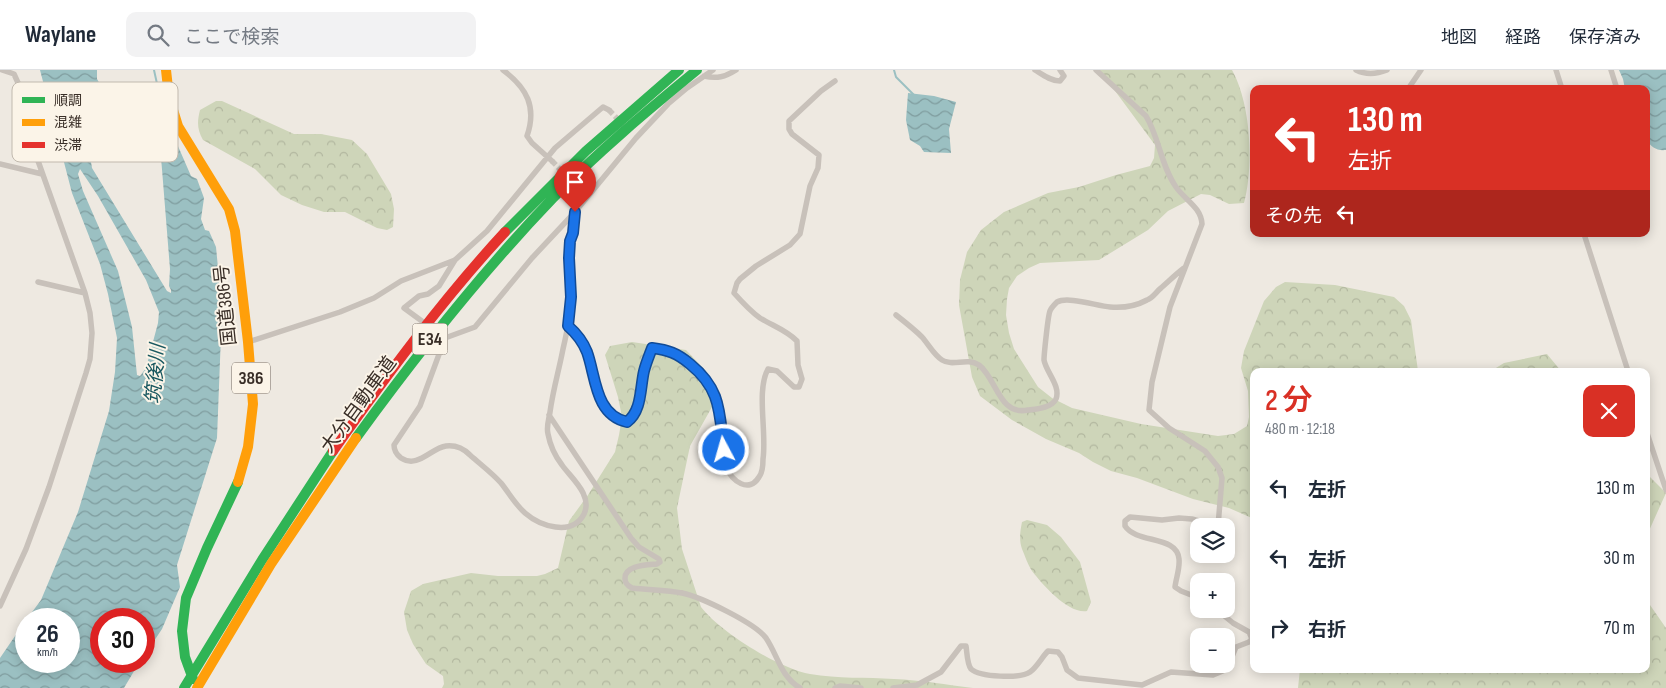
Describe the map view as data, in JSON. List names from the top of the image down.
{
  "streets": {
    "highway": [
      "国道386号",
      "E34",
      "386",
      "大分自動車道"
    ]
  },
  "crossings": [
    ["国道386号", "大分自動車道"]
  ],
  "water": ["筑後川"],
  "legend": ["順調", "混雑", "渋滞"],
  "page": {
    "header": "Waylane",
    "search": "ここで検索",
    "nav": ["地図", "経路", "保存済み"],
    "turn": ["130 m", "左折"],
    "then": "その先",
    "heading": ["2 分", "480 m · 12:18"],
    "list": [
      {
        "name": "左折",
        "value": "130 m"
      },
      {
        "name": "左折",
        "value": "30 m"
      },
      {
        "name": "右折",
        "value": "70 m"
      }
    ],
    "map_buttons": ["+", "−"],
    "speed": "26 km/h",
    "limit": "30"
  }
}
